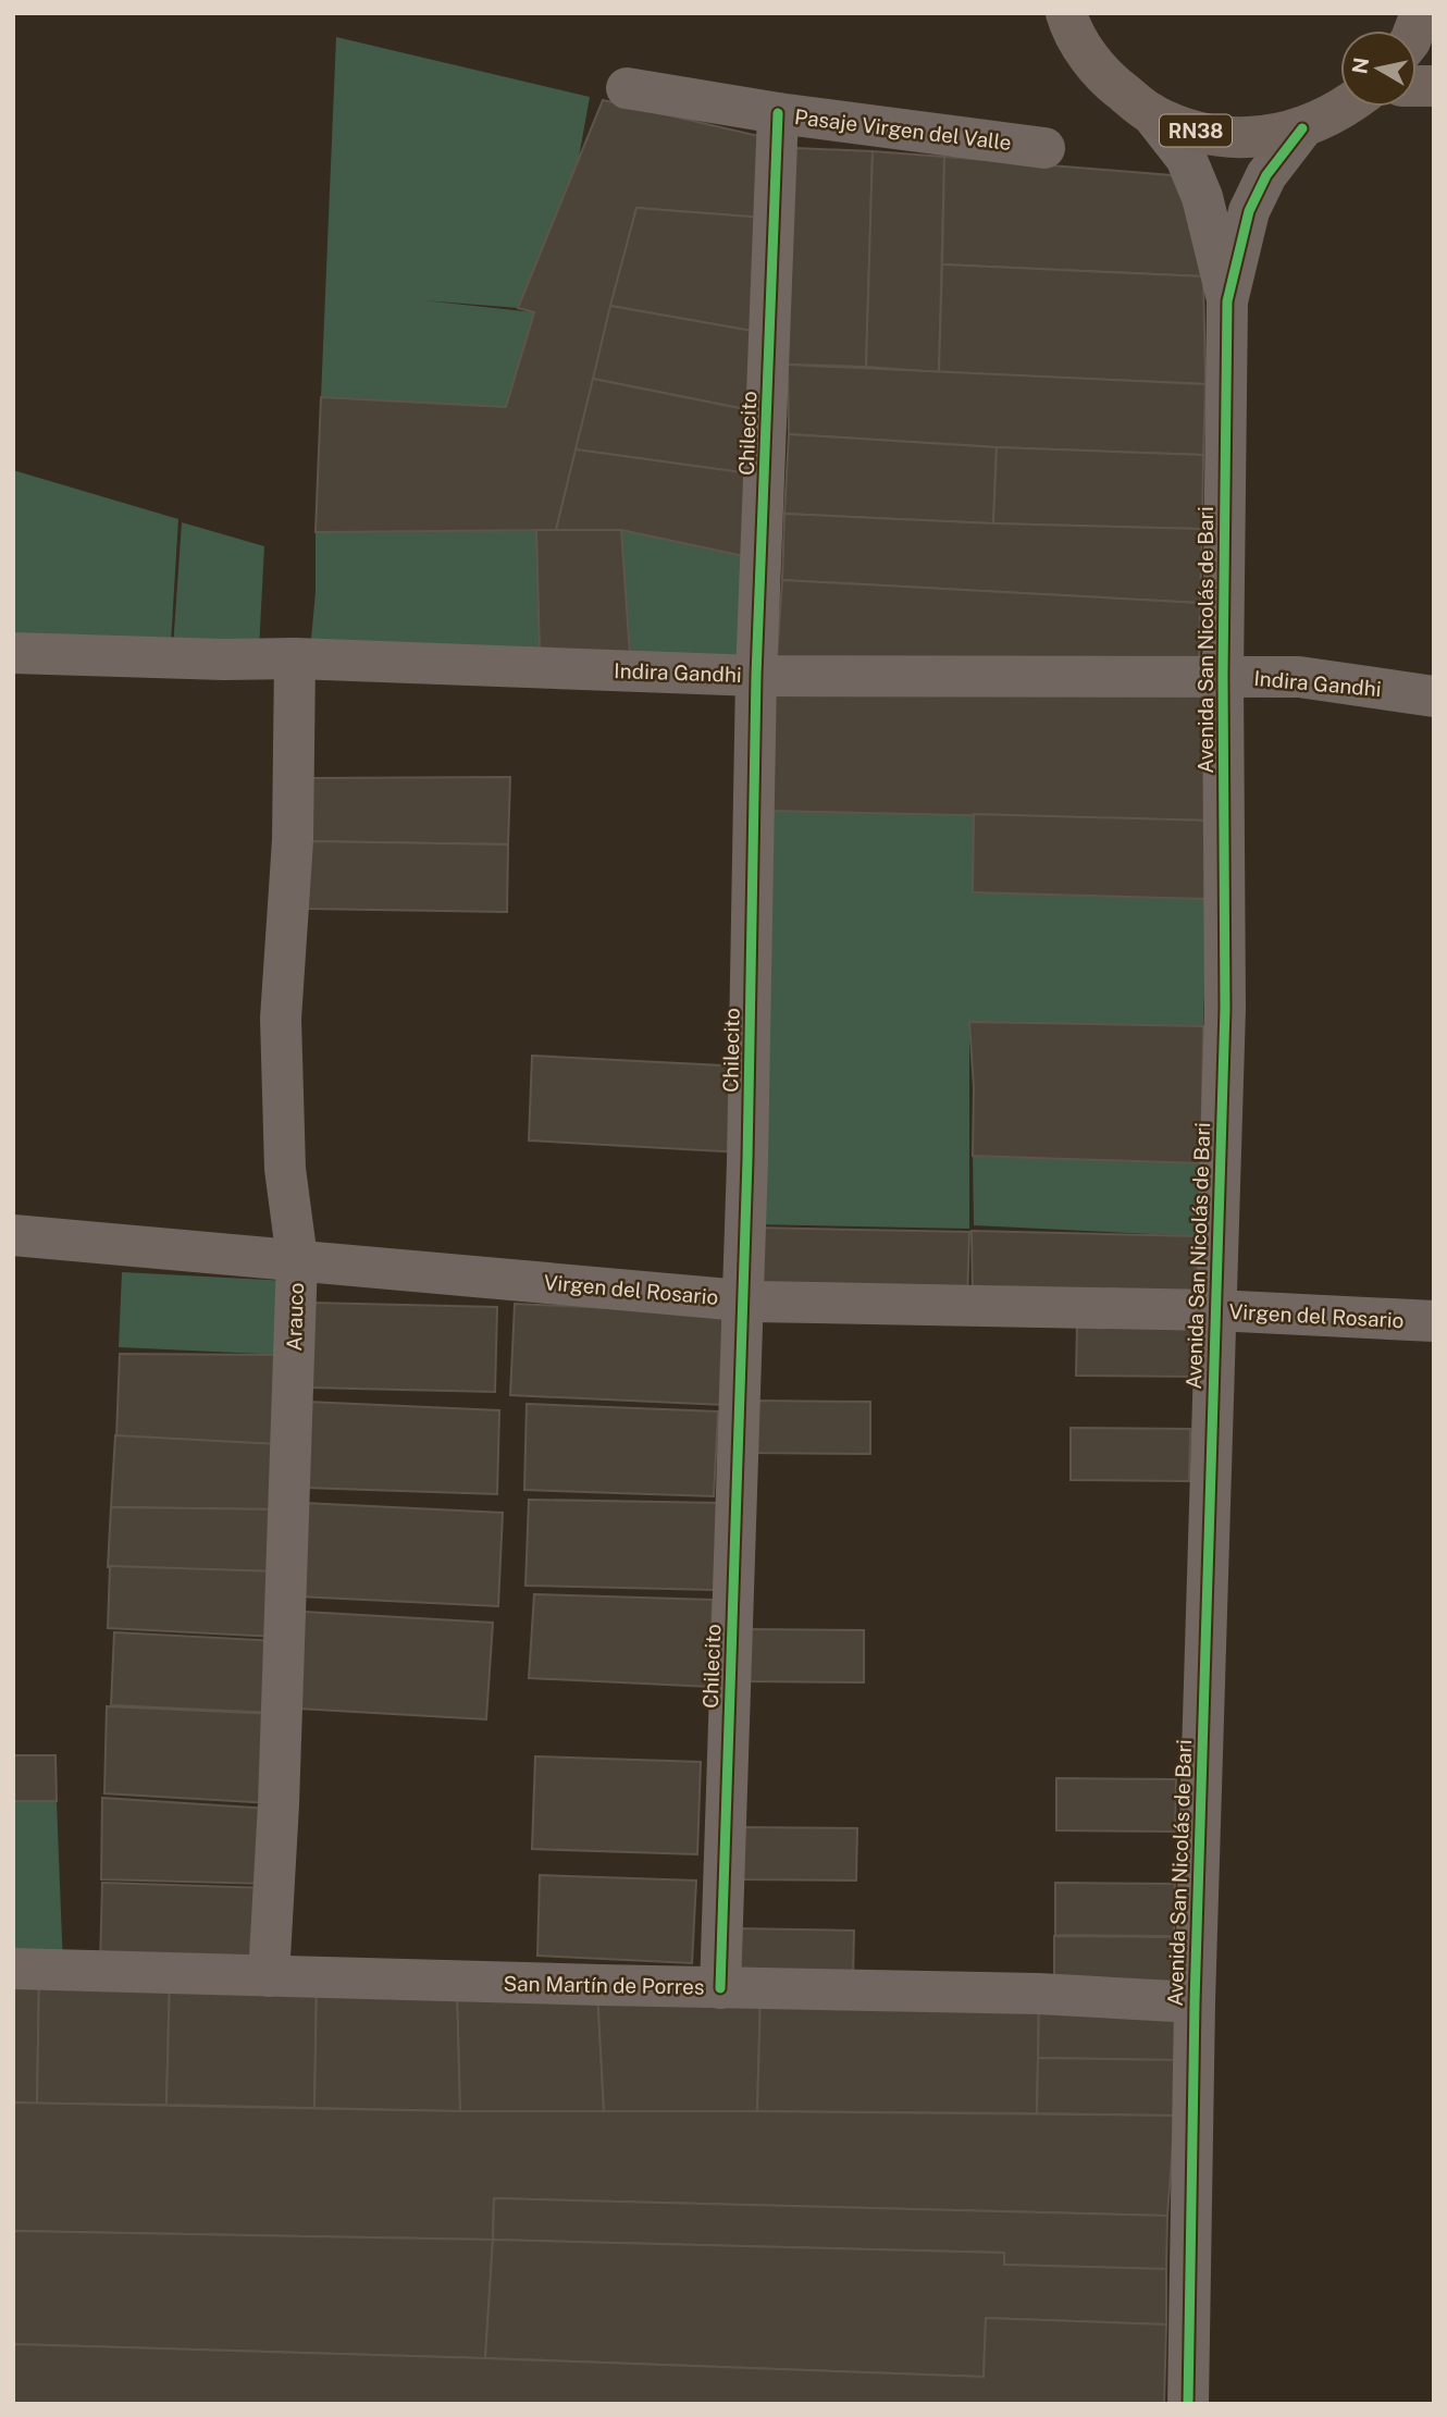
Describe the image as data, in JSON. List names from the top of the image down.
{
  "streets": {
    "highway": ["RN38"],
    "street": [
      "Pasaje Virgen del Valle",
      "Chilecito",
      "Avenida San Nicolás de Bari",
      "Indira Gandhi",
      "Virgen del Rosario",
      "Arauco",
      "San Martín de Porres"
    ]
  },
  "crossings": [
    ["Pasaje Virgen del Valle", "Chilecito"],
    ["RN38", "Avenida San Nicolás de Bari"],
    ["Chilecito", "Indira Gandhi"],
    ["Chilecito", "Virgen del Rosario"],
    ["Chilecito", "San Martín de Porres"],
    ["Avenida San Nicolás de Bari", "Indira Gandhi"],
    ["Avenida San Nicolás de Bari", "Virgen del Rosario"],
    ["Avenida San Nicolás de Bari", "San Martín de Porres"],
    ["Indira Gandhi", "Arauco"],
    ["Virgen del Rosario", "Arauco"],
    ["Arauco", "San Martín de Porres"]
  ],
  "north": "left"
}
